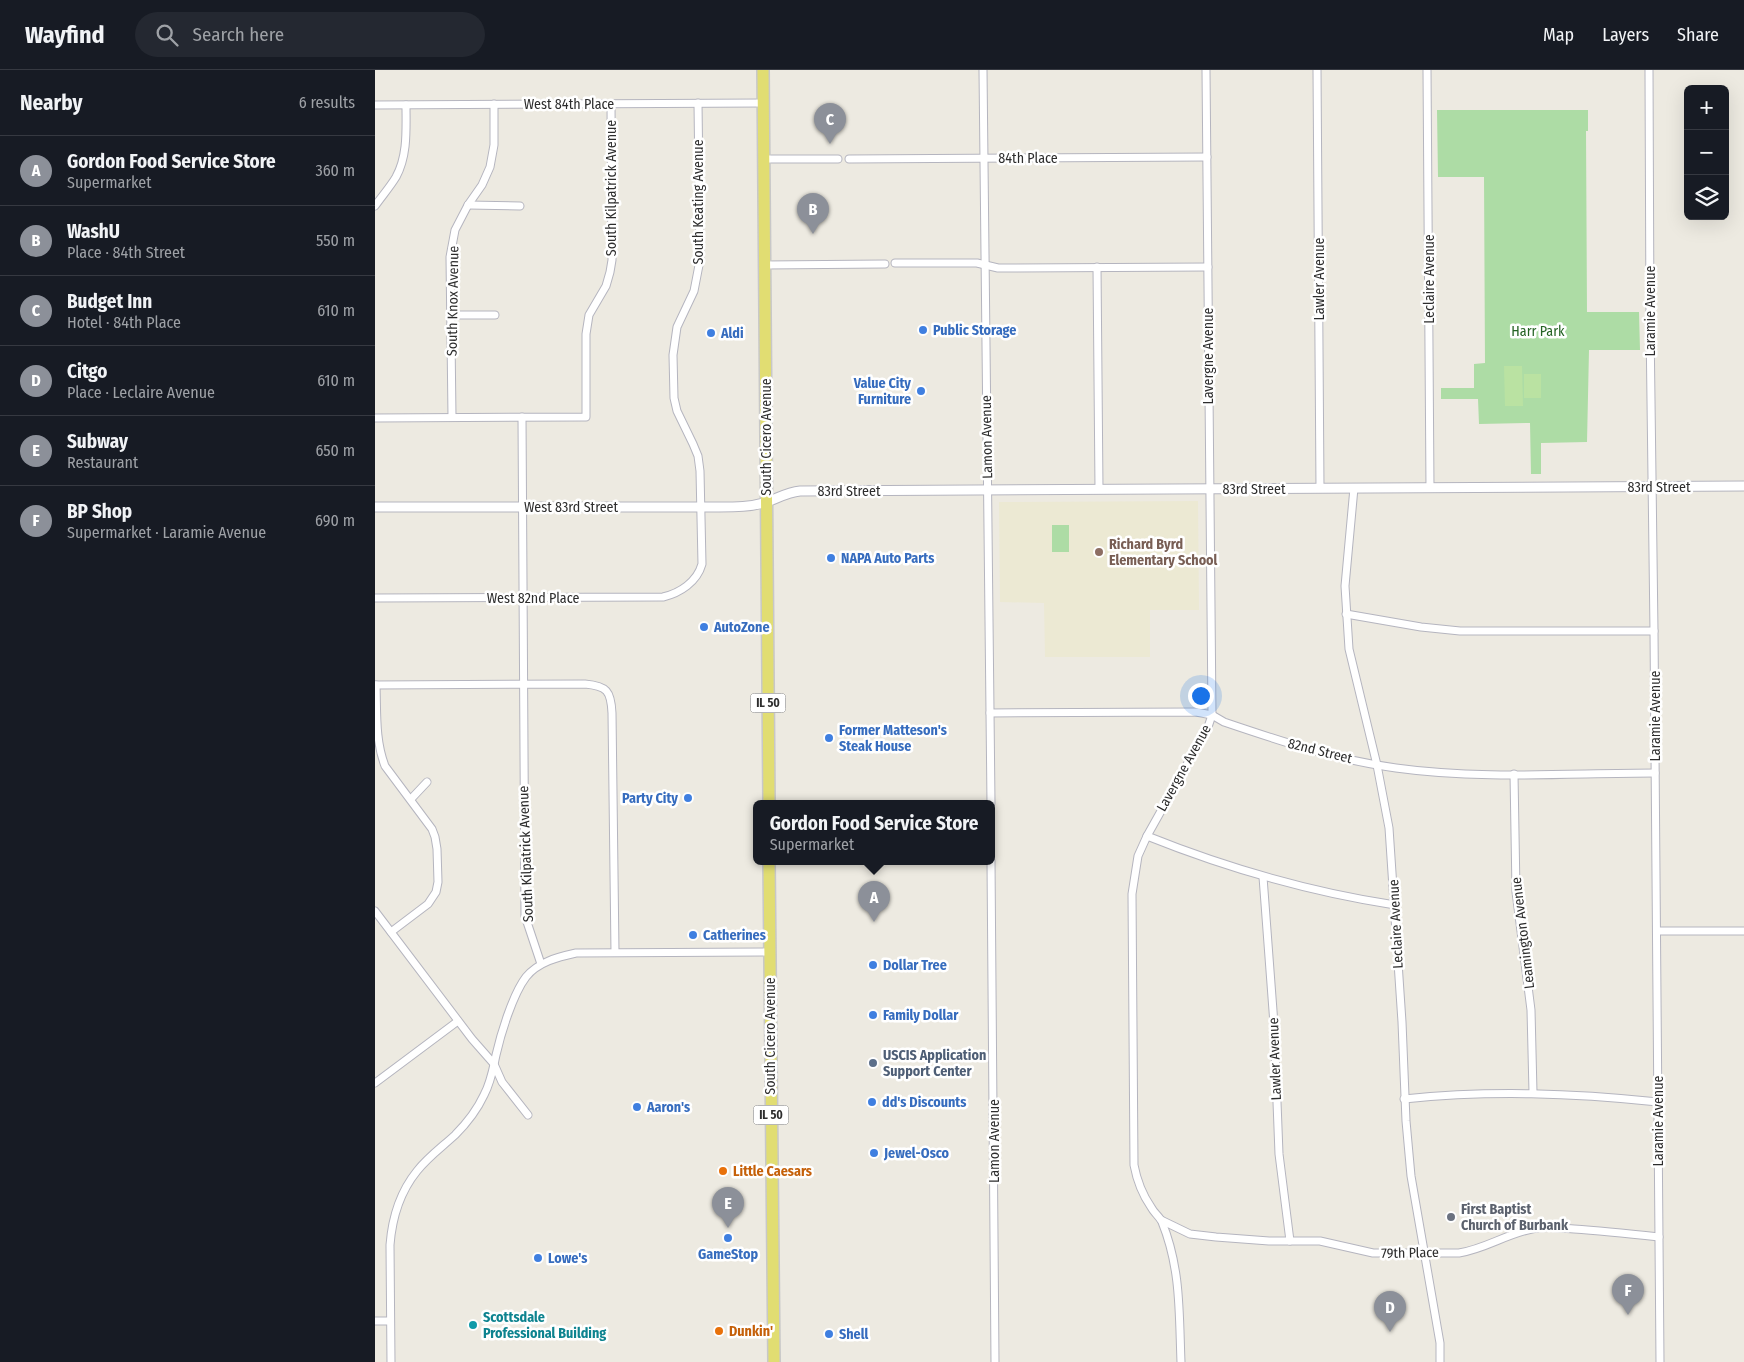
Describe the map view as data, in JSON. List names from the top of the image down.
{
  "streets": {
    "main road": ["South Cicero Avenue", "IL 50"],
    "street": [
      "West 84th Place",
      "84th Place",
      "South Kilpatrick Avenue",
      "South Keating Avenue",
      "Lawler Avenue",
      "Leclaire Avenue",
      "South Knox Avenue",
      "Laramie Avenue",
      "Lavergne Avenue",
      "Lamon Avenue",
      "83rd Street",
      "West 83rd Street",
      "West 82nd Place",
      "82nd Street",
      "Leamington Avenue",
      "79th Place"
    ]
  },
  "crossings": [
    ["West 84th Place", "South Kilpatrick Avenue"],
    ["West 84th Place", "South Keating Avenue"],
    ["West 84th Place", "South Knox Avenue"],
    ["West 84th Place", "South Cicero Avenue"],
    ["84th Place", "Lavergne Avenue"],
    ["84th Place", "Lamon Avenue"],
    ["South Kilpatrick Avenue", "West 83rd Street"],
    ["South Kilpatrick Avenue", "West 82nd Place"],
    ["South Keating Avenue", "West 83rd Street"],
    ["South Keating Avenue", "West 82nd Place"],
    ["Lawler Avenue", "83rd Street"],
    ["Lawler Avenue", "79th Place"],
    ["Leclaire Avenue", "83rd Street"],
    ["Leclaire Avenue", "82nd Street"],
    ["Leclaire Avenue", "79th Place"],
    ["Laramie Avenue", "83rd Street"],
    ["Laramie Avenue", "82nd Street"],
    ["Laramie Avenue", "79th Place"],
    ["Lavergne Avenue", "83rd Street"],
    ["Lavergne Avenue", "82nd Street"],
    ["Lavergne Avenue", "79th Place"],
    ["South Cicero Avenue", "83rd Street"],
    ["South Cicero Avenue", "West 83rd Street"],
    ["Lamon Avenue", "83rd Street"],
    ["Lamon Avenue", "82nd Street"],
    ["83rd Street", "West 83rd Street"],
    ["82nd Street", "Leamington Avenue"]
  ],
  "parks": ["Harr Park"],
  "places": [
    "Public Storage",
    "Aldi",
    "Value City Furniture",
    "Richard Byrd Elementary School",
    "NAPA Auto Parts",
    "AutoZone",
    "Former Matteson's Steak House",
    "Party City",
    "Catherines",
    "Dollar Tree",
    "Family Dollar",
    "USCIS Application Support Center",
    "dd's Discounts",
    "Aaron's",
    "Jewel-Osco",
    "Little Caesars",
    "First Baptist Church of Burbank",
    "GameStop",
    "Lowe's",
    "Scottsdale Professional Building",
    "Dunkin'",
    "Shell"
  ],
  "page": {
    "header": "Wayfind",
    "search": "Search here",
    "nav": ["Map", "Layers", "Share"],
    "heading": ["Nearby", "6 results"],
    "map_buttons": ["+", "−"],
    "pins": [
      "C",
      "B",
      "A",
      "E",
      "F",
      "D"
    ],
    "list": [
      {
        "mark": "A",
        "name": "Gordon Food Service Store",
        "note": "Supermarket",
        "value": "360 m"
      },
      {
        "mark": "B",
        "name": "WashU",
        "note": "Place · 84th Street",
        "value": "550 m"
      },
      {
        "mark": "C",
        "name": "Budget Inn",
        "note": "Hotel · 84th Place",
        "value": "610 m"
      },
      {
        "mark": "D",
        "name": "Citgo",
        "note": "Place · Leclaire Avenue",
        "value": "610 m"
      },
      {
        "mark": "E",
        "name": "Subway",
        "note": "Restaurant",
        "value": "650 m"
      },
      {
        "mark": "F",
        "name": "BP Shop",
        "note": "Supermarket · Laramie Avenue",
        "value": "690 m"
      }
    ],
    "popup": ["Gordon Food Service Store", "Supermarket"]
  }
}
